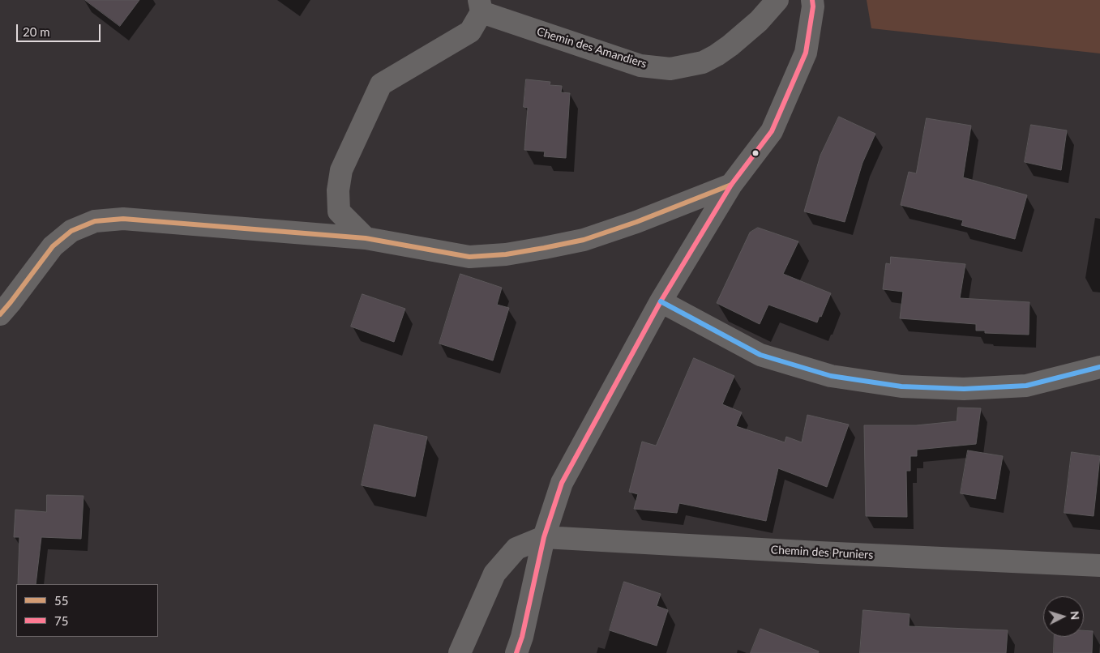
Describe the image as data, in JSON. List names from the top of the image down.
{
  "streets": {
    "street": ["Chemin des Amandiers", "Chemin des Pruniers"]
  },
  "lines": ["transit line 75", "transit line 55"],
  "legend": ["55", "75"],
  "scale_bar": "20 m",
  "north": "right"
}
